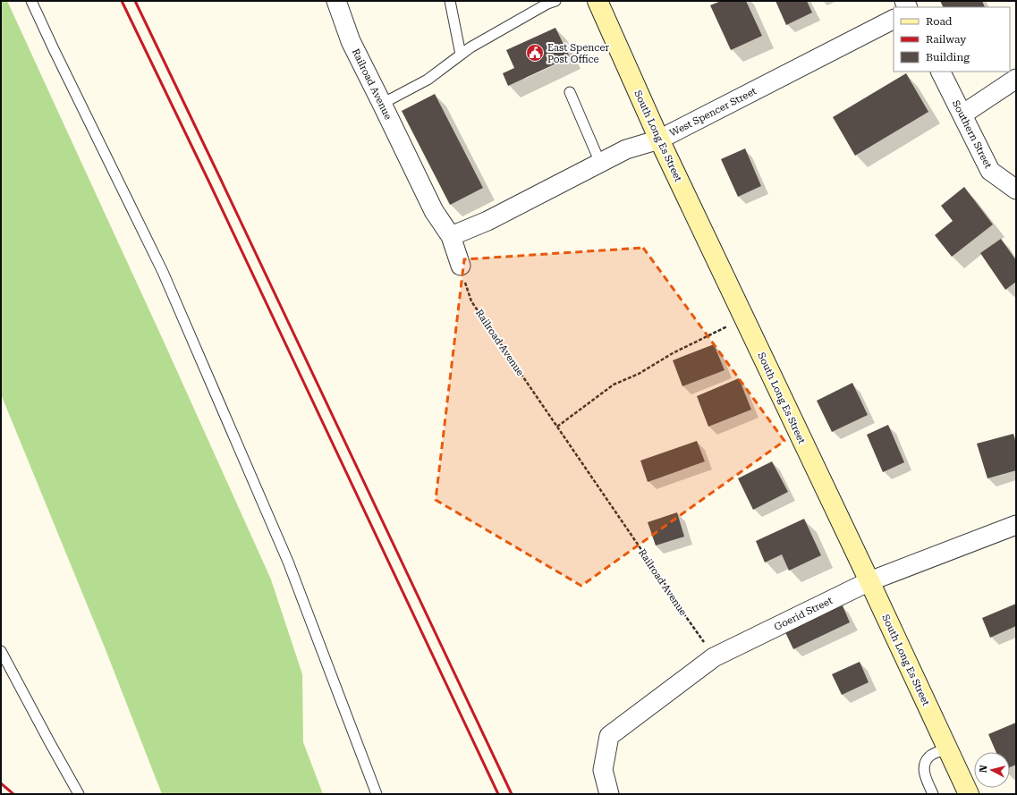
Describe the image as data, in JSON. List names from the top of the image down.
{
  "streets": {
    "street": [
      "Railroad Avenue",
      "West Spencer Street",
      "Southern Street",
      "South Long Es Street",
      "Goerid Street"
    ]
  },
  "crossings": [
    ["Railroad Avenue", "West Spencer Street"],
    ["Railroad Avenue", "Goerid Street"],
    ["West Spencer Street", "South Long Es Street"],
    ["South Long Es Street", "Goerid Street"]
  ],
  "places": {
    "public building": ["East Spencer Post Office"]
  },
  "legend": ["Road", "Railway", "Building"],
  "north": "left"
}
